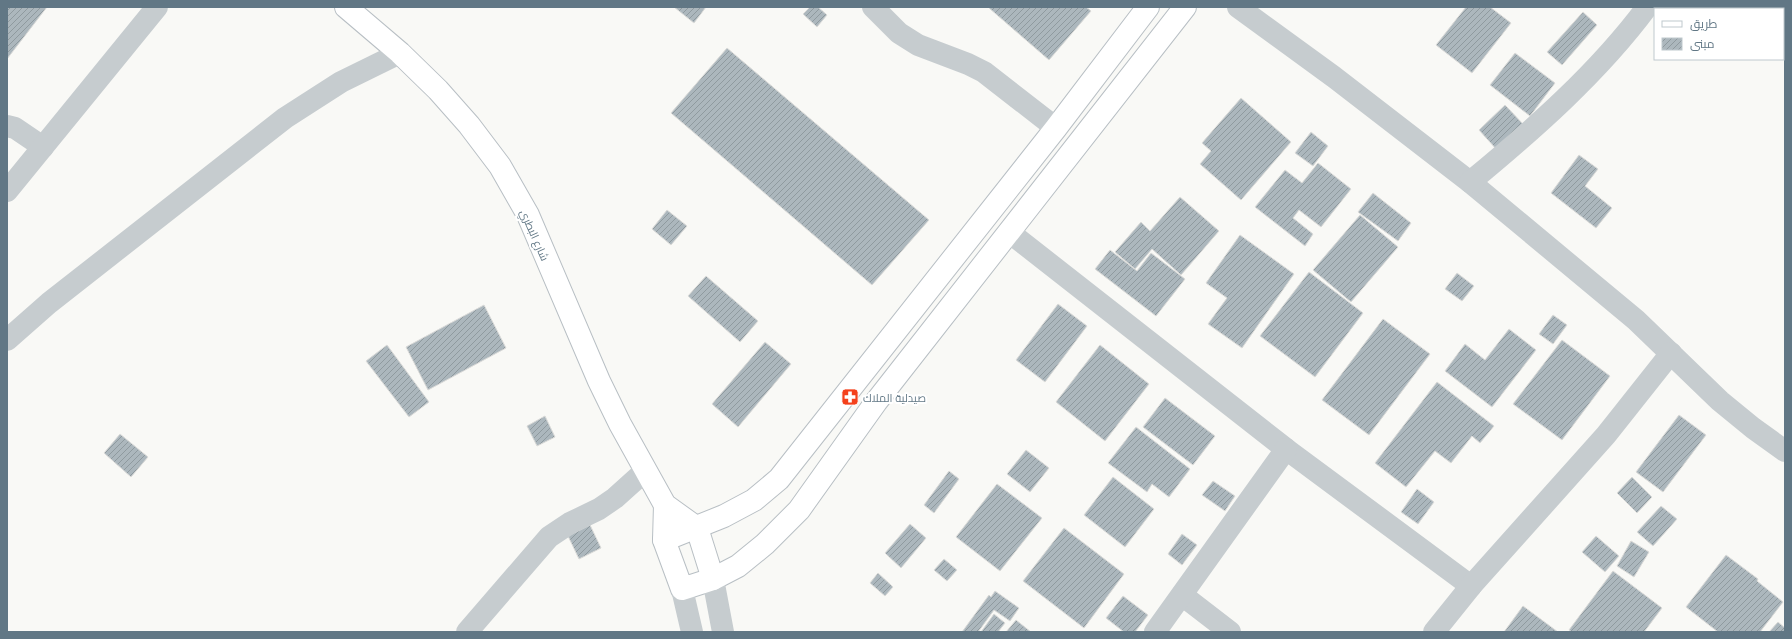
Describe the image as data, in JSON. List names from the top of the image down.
{
  "streets": {
    "main road": ["شارع البطري"]
  },
  "places": {
    "pharmacy": ["صيدلية الملاك"]
  },
  "legend": ["طريق", "مبنى"]
}
